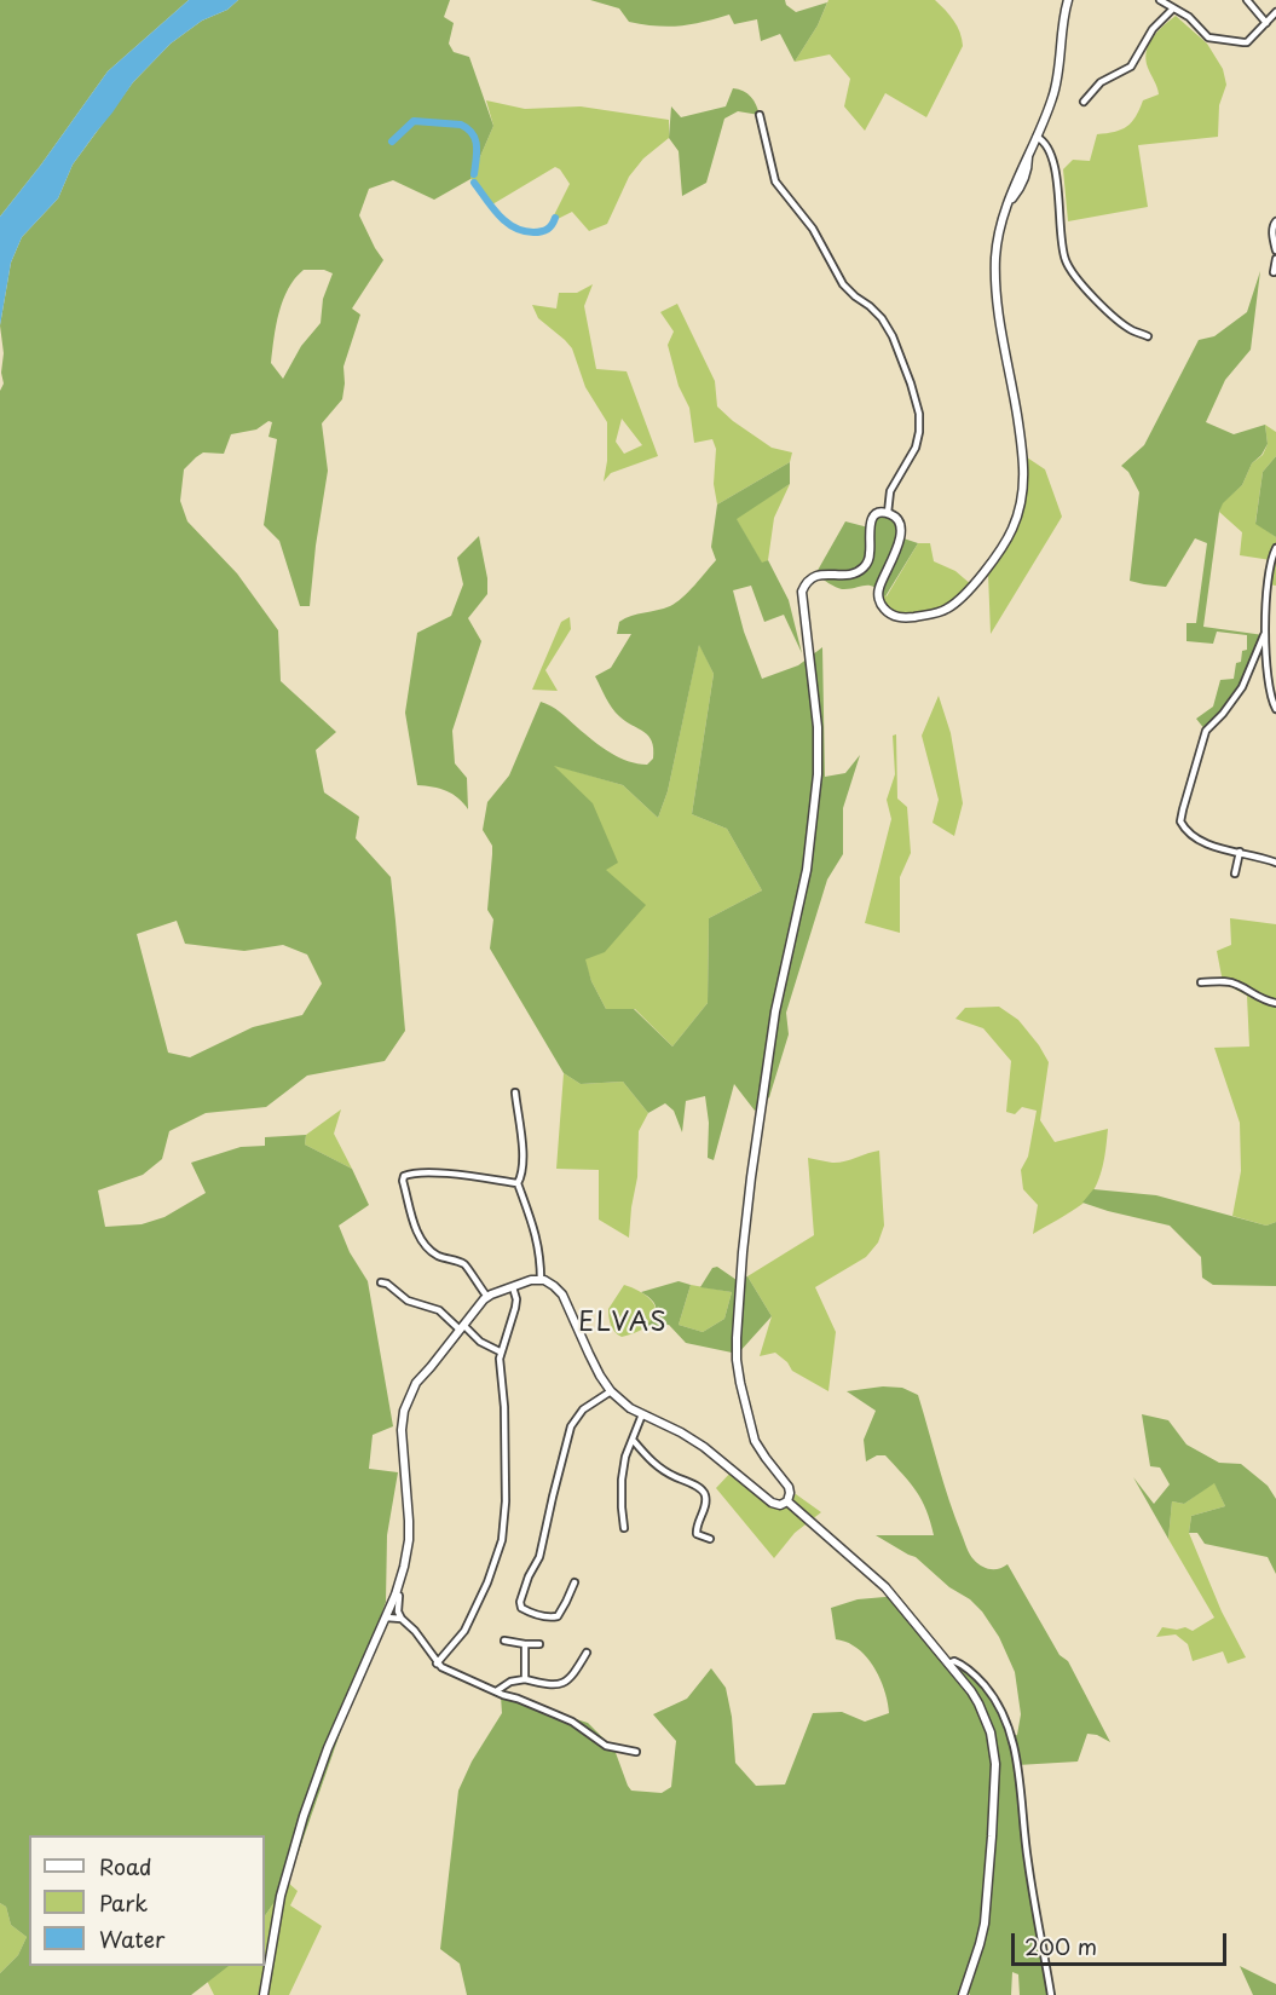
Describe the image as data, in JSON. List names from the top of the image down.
{
  "districts": ["ELVAS"],
  "legend": ["Road", "Park", "Water"],
  "scale_bar": "200 m"
}
